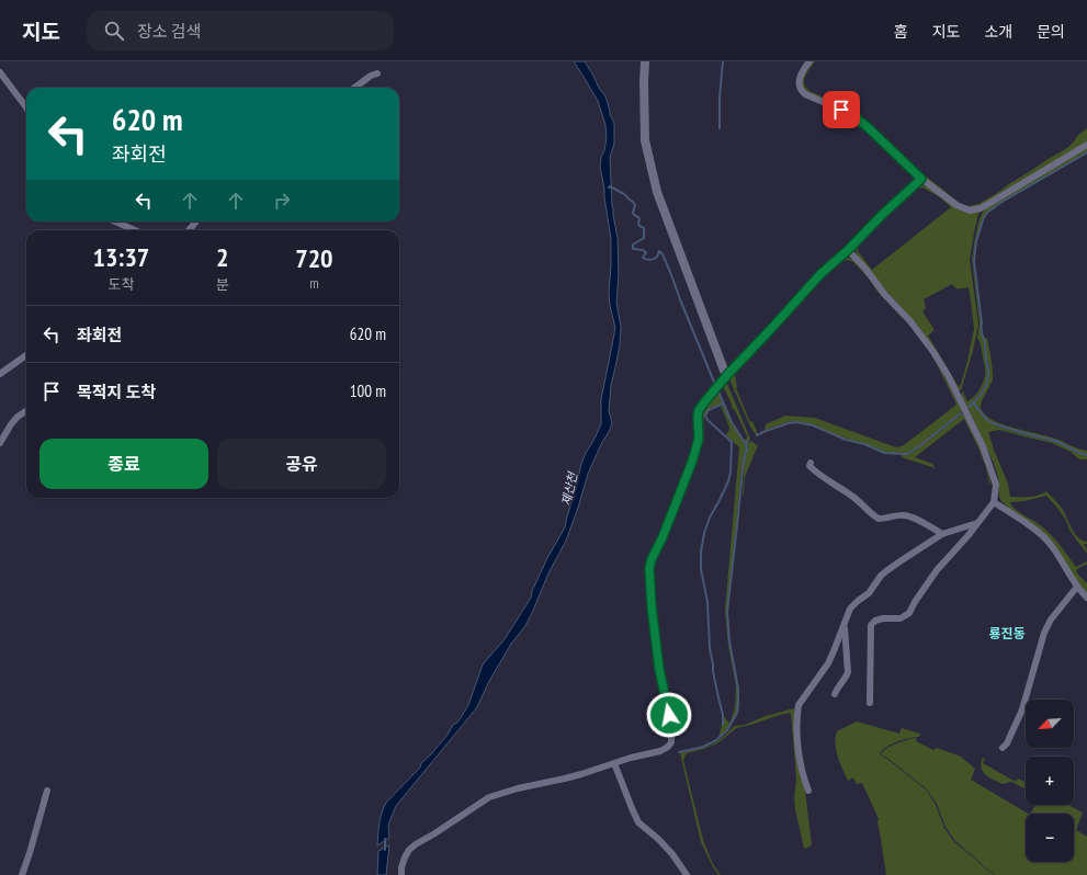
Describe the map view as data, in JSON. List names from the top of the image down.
{
  "districts": ["룡진동"],
  "water": ["제산천"],
  "north": "bottom left",
  "page": {
    "header": "지도",
    "search": "장소 검색",
    "nav": [
      "홈",
      "지도",
      "소개",
      "문의"
    ],
    "turn": ["620 m", "좌회전"],
    "eta": [
      "13:37",
      "도착",
      "2",
      "분",
      "720",
      "m"
    ],
    "list": [
      {
        "name": "좌회전",
        "value": "620 m"
      },
      {
        "name": "목적지 도착",
        "value": "100 m"
      }
    ],
    "buttons": ["종료", "공유"],
    "map_buttons": ["+", "−"]
  }
}
